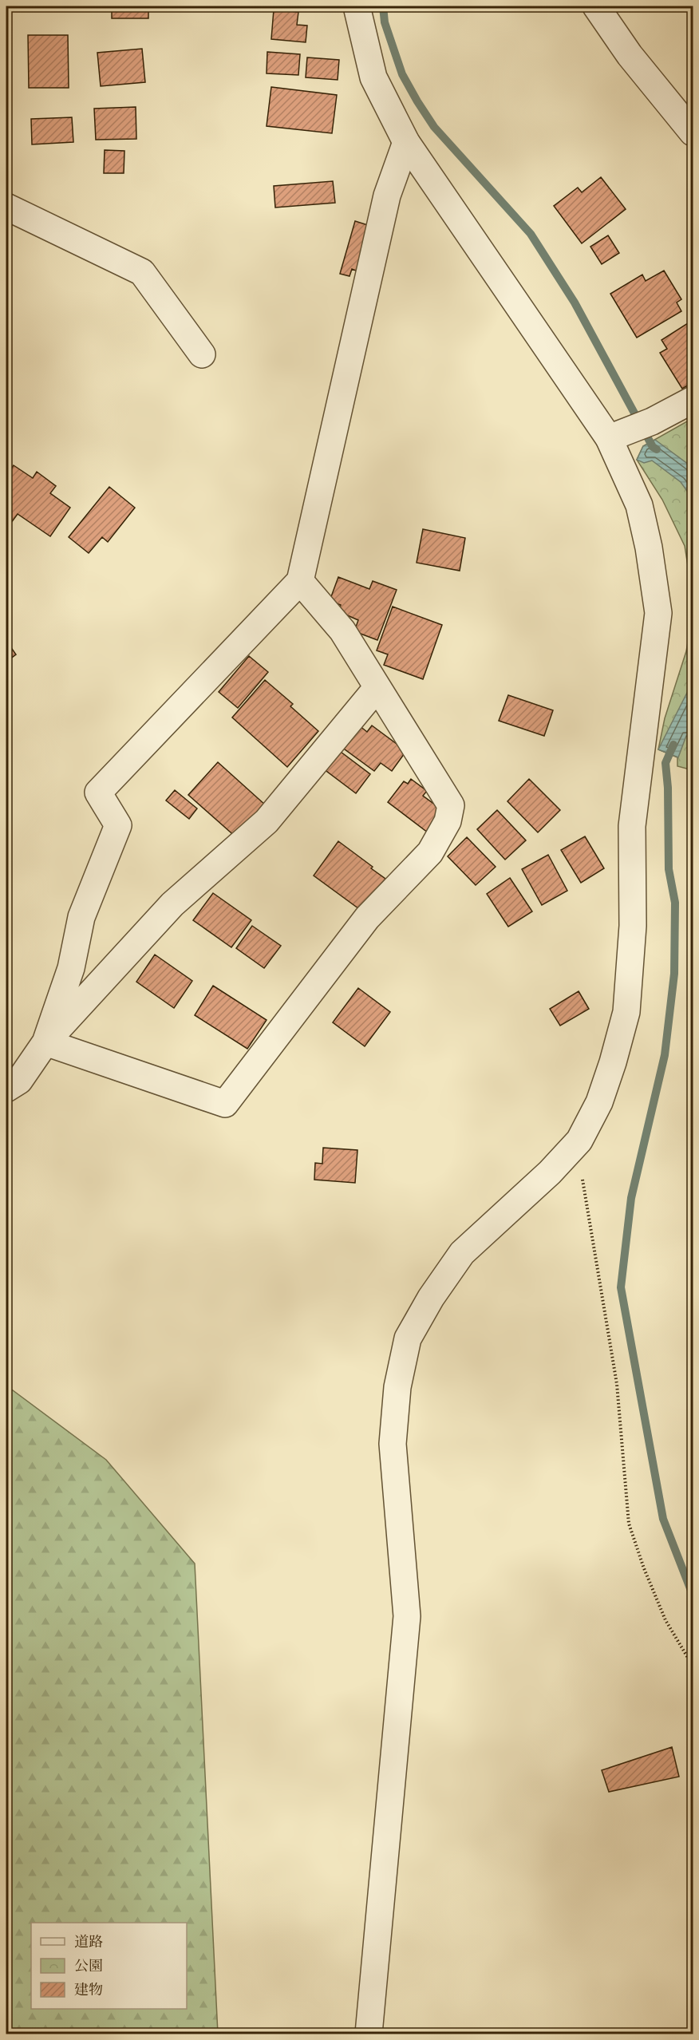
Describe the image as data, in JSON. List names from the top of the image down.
{
  "legend": ["道路", "公園", "建物"]
}
